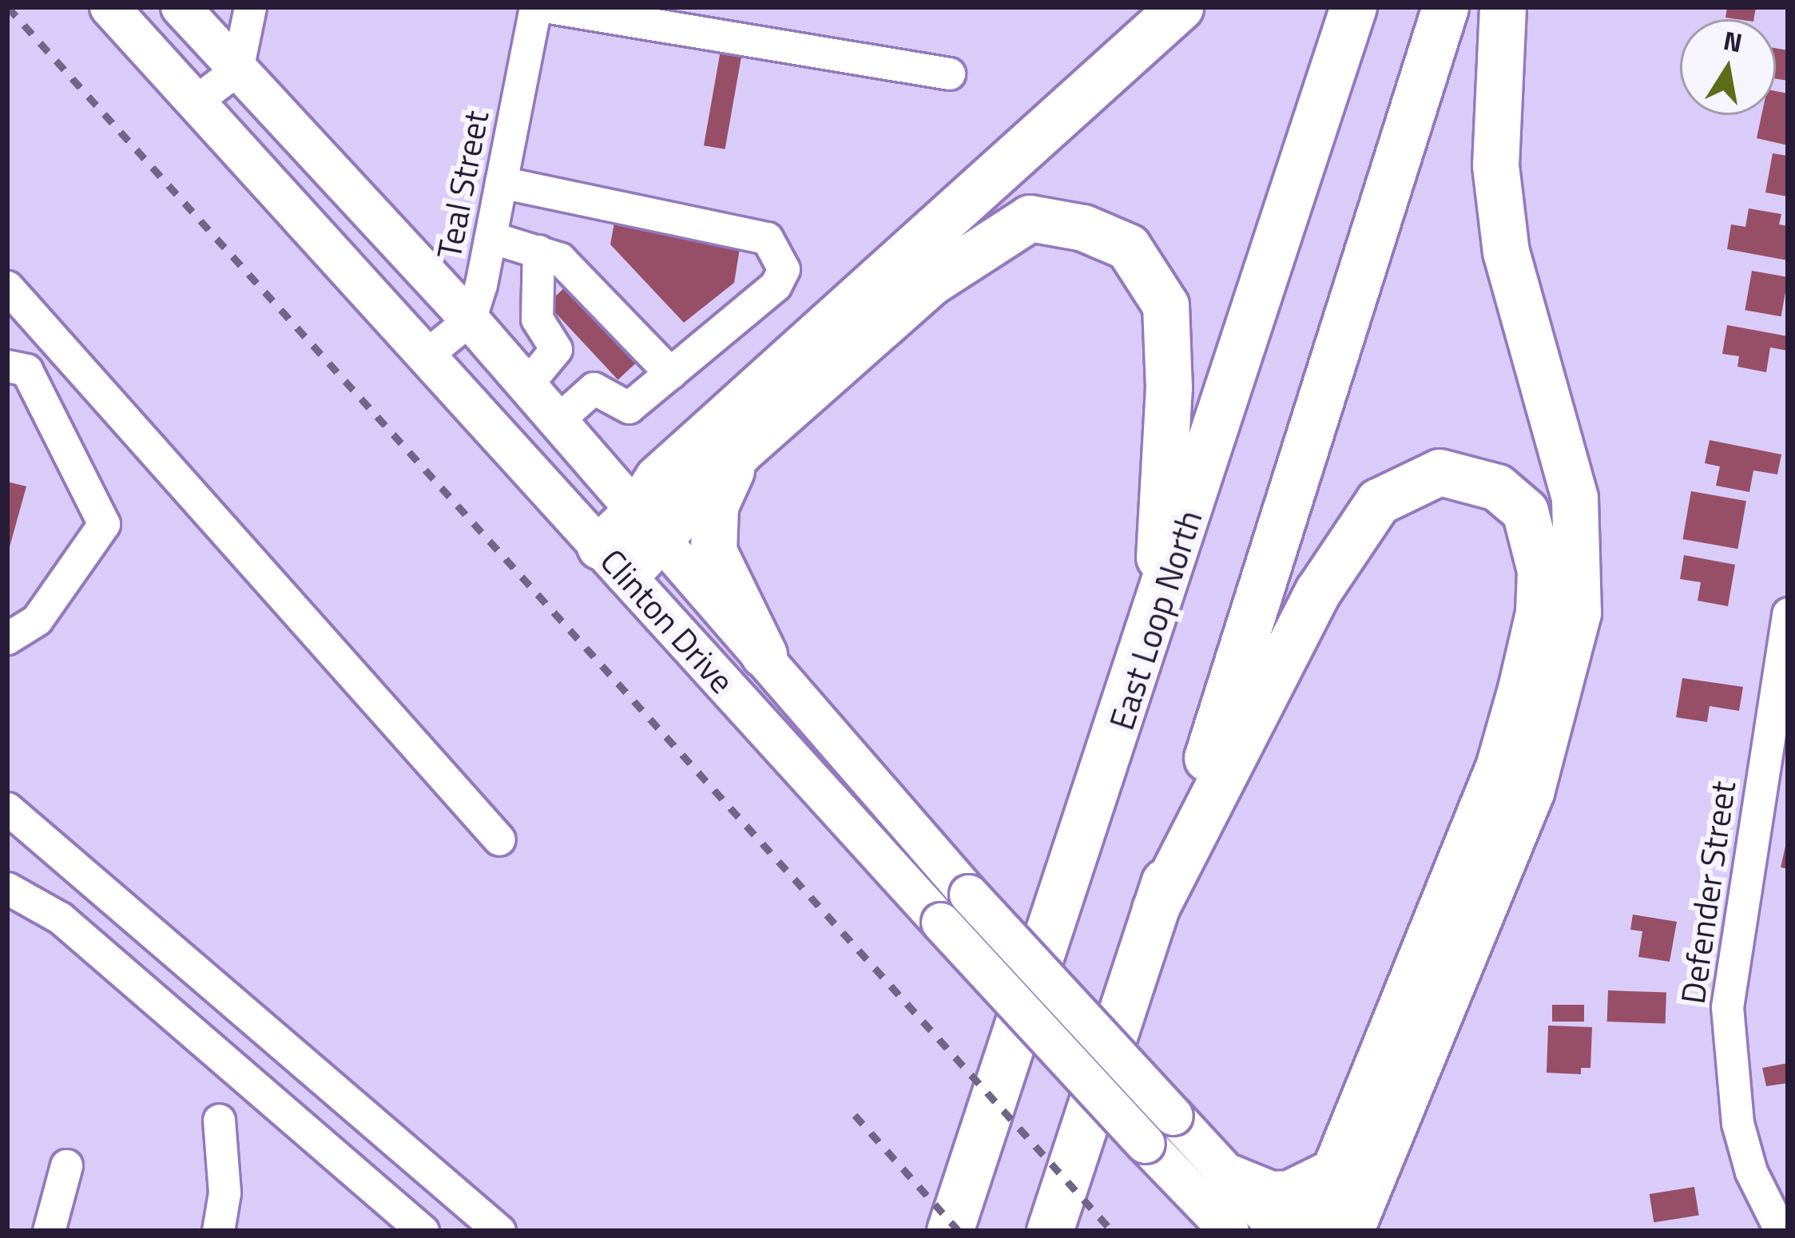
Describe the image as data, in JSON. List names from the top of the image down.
{
  "streets": {
    "highway": ["East Loop North"],
    "main road": ["Clinton Drive"],
    "street": ["Teal Street", "Defender Street"]
  },
  "crossings": [
    ["Teal Street", "Clinton Drive"]
  ],
  "north": "top"
}
